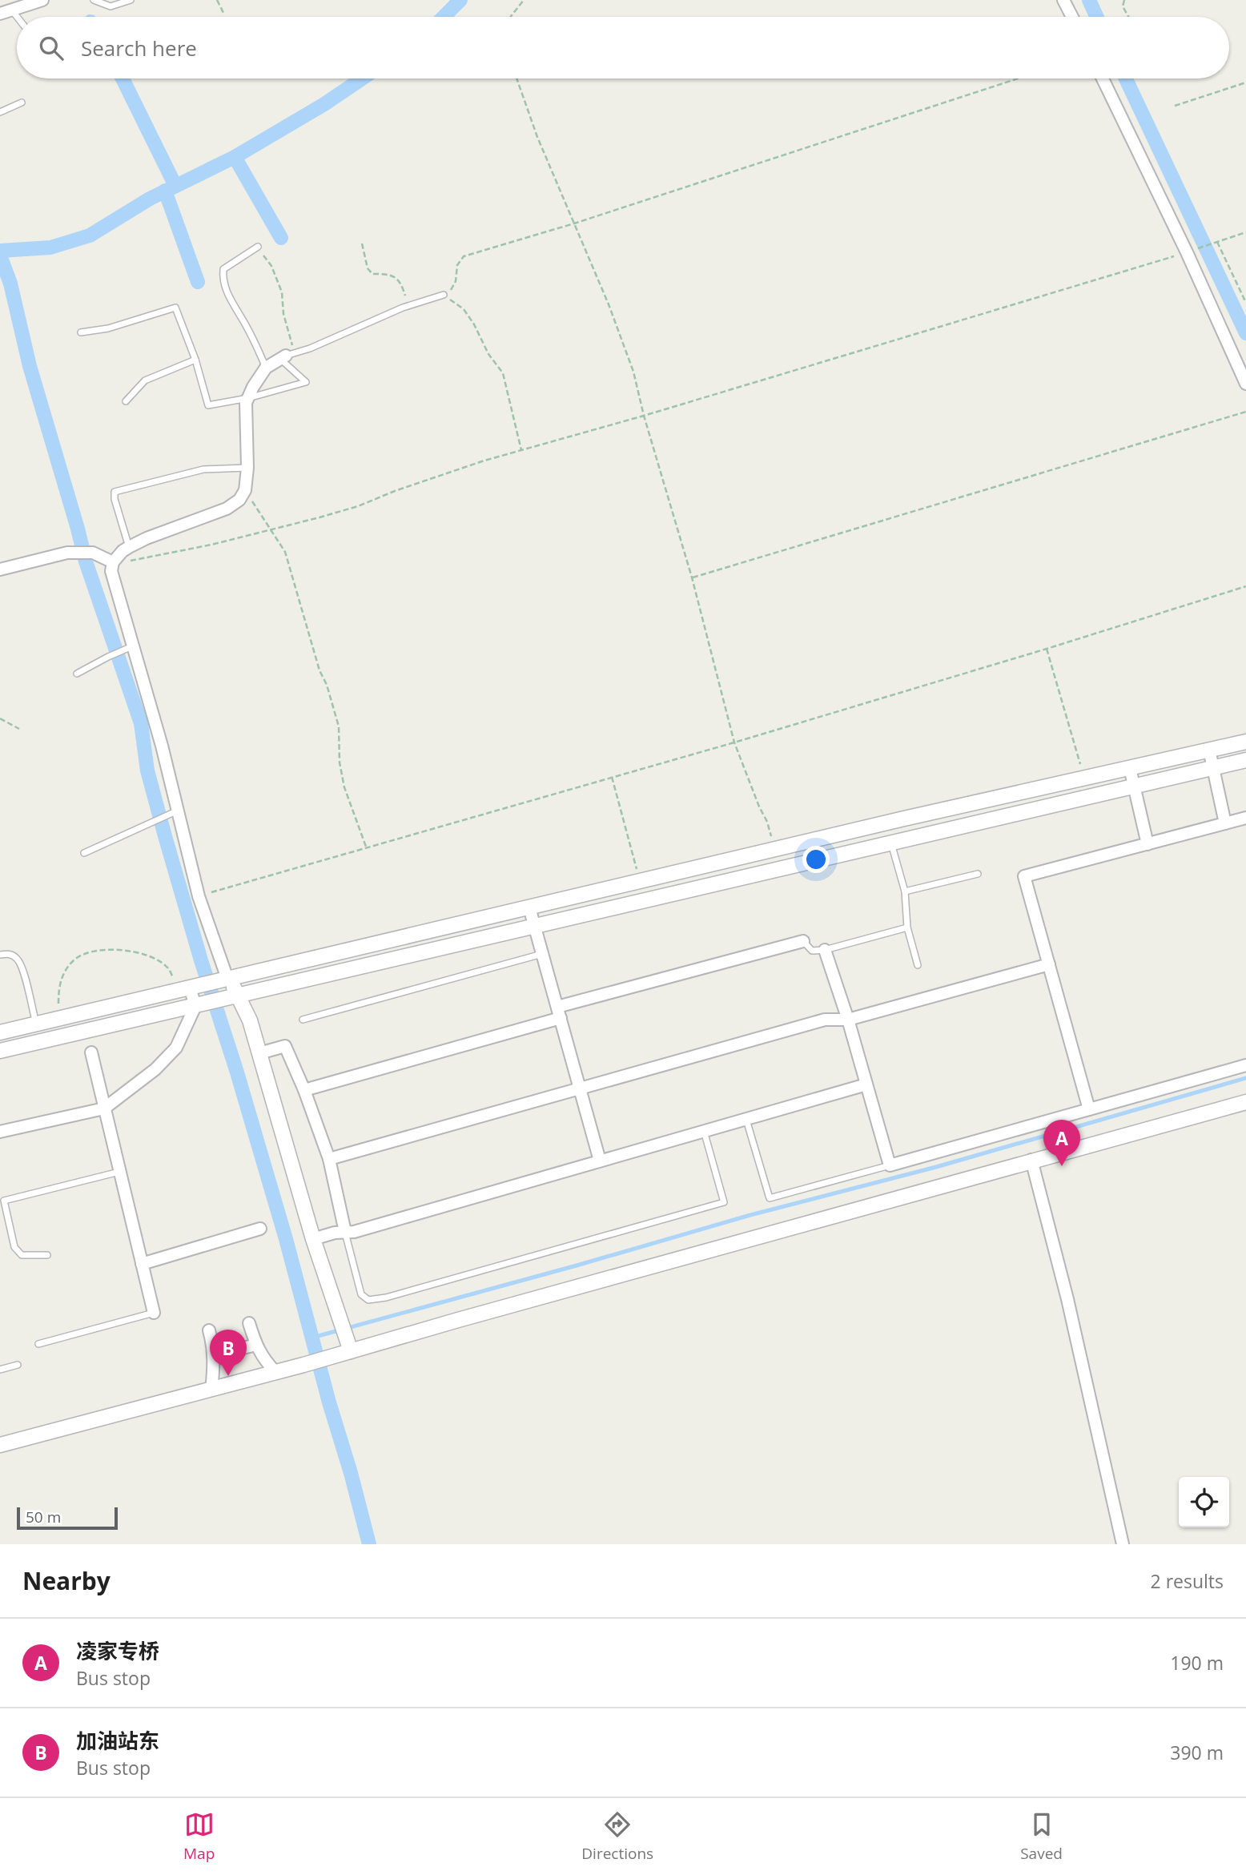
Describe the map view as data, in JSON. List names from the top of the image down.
{
  "scale_bar": "50 m",
  "page": {
    "search": "Search here",
    "pins": ["A", "B"],
    "scale": "50 m",
    "heading": ["Nearby", "2 results"],
    "list": [
      {
        "mark": "A",
        "name": "凌家专桥",
        "note": "Bus stop",
        "value": "190 m"
      },
      {
        "mark": "B",
        "name": "加油站东",
        "note": "Bus stop",
        "value": "390 m"
      }
    ],
    "nav": ["Map", "Directions", "Saved"]
  }
}
